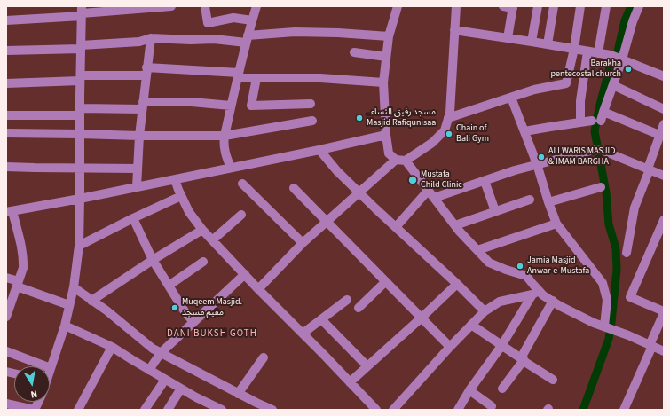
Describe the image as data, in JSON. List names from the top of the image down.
{
  "districts": ["DANI BUKSH GOTH"],
  "places": [
    "Barakha pentecostal church",
    "مسجد رفیق النساء ۔ Masjid Rafiqunisaa",
    "Chain of Bali Gym",
    "ALI WARIS MASJID & IMAM BARGHA",
    "Mustafa Child Clinic",
    "Jamia Masjid Anwar-e-Mustafa",
    "Muqeem Masjid. مقیم مسجد"
  ],
  "north": "bottom"
}
